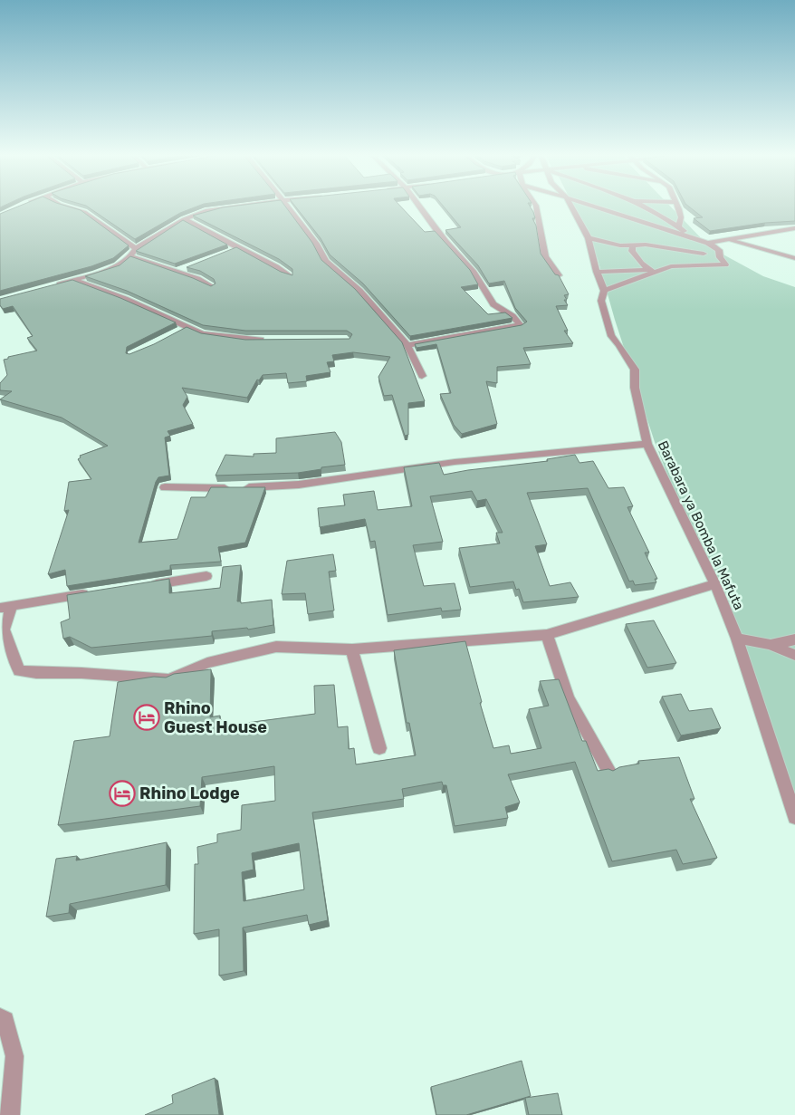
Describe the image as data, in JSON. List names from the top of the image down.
{
  "streets": {
    "street": ["Barabara ya Bomba la Mafuta"]
  },
  "places": {
    "hotel": ["Rhino Guest House", "Rhino Lodge"]
  }
}
